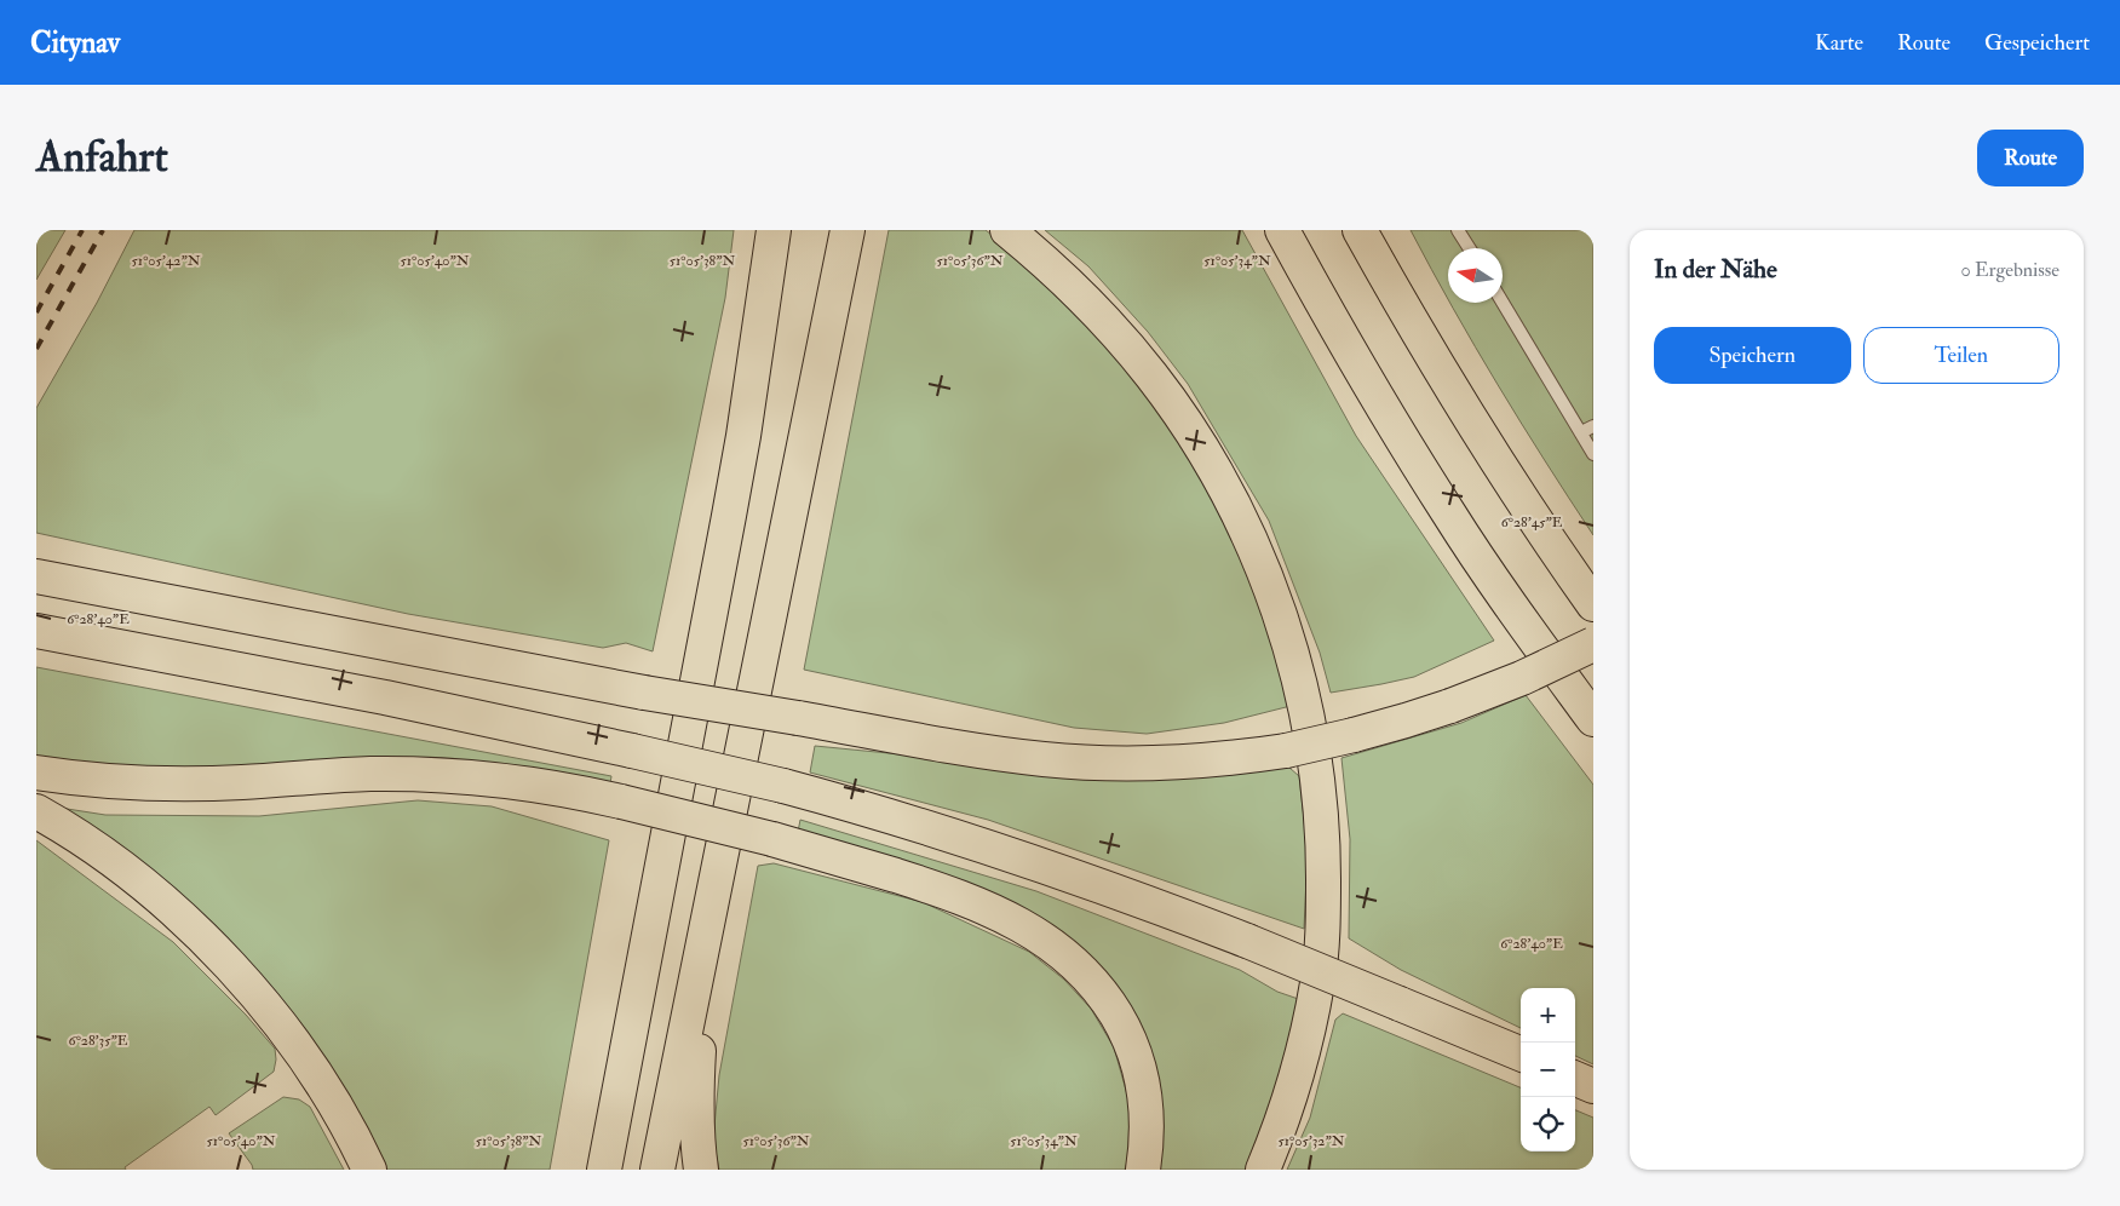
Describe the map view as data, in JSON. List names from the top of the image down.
{
  "north": "left",
  "page": {
    "header": "Citynav",
    "nav": ["Karte", "Route", "Gespeichert"],
    "buttons": [
      "Route",
      ["Speichern", "Teilen"]
    ],
    "title": "Anfahrt",
    "heading": ["In der Nähe", "0 Ergebnisse"],
    "map_buttons": ["+", "−"]
  },
  "coordinates": [
    "51°05'42\"N",
    "51°05'40\"N",
    "51°05'38\"N",
    "51°05'36\"N",
    "51°05'34\"N",
    "6°28'45\"E",
    "6°28'40\"E",
    "6°28'35\"E",
    "51°05'32\"N"
  ]
}
